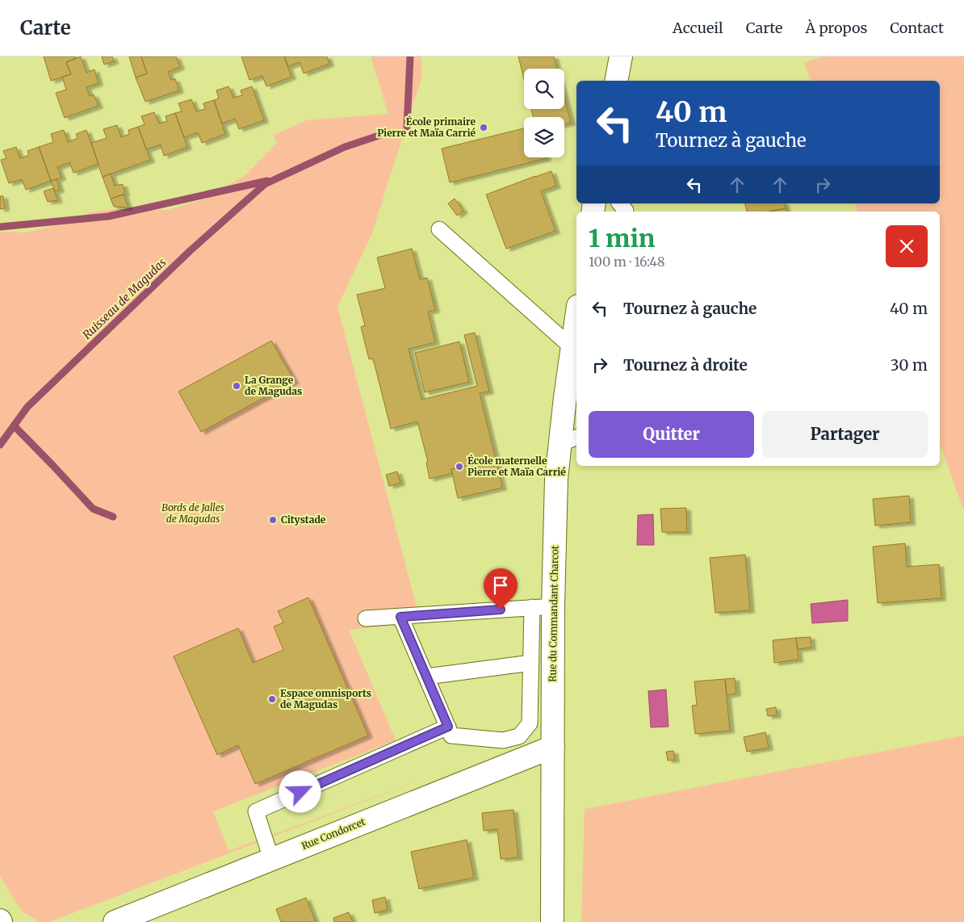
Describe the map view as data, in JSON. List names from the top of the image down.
{
  "streets": {
    "street": ["Rue du Commandant Charcot", "Rue Condorcet"]
  },
  "crossings": [
    ["Rue du Commandant Charcot", "Rue Condorcet"]
  ],
  "water": ["Ruisseau de Magudas"],
  "parks": ["Bords de Jalles de Magudas"],
  "places": [
    "École primaire Pierre et Maïa Carrié",
    "La Grange de Magudas",
    "École maternelle Pierre et Maïa Carrié",
    "Citystade",
    "Espace omnisports de Magudas"
  ],
  "page": {
    "header": "Carte",
    "nav": [
      "Accueil",
      "Carte",
      "À propos",
      "Contact"
    ],
    "turn": ["40 m", "Tournez à gauche"],
    "heading": ["1 min", "100 m · 16:48"],
    "list": [
      {
        "name": "Tournez à gauche",
        "value": "40 m"
      },
      {
        "name": "Tournez à droite",
        "value": "30 m"
      }
    ],
    "buttons": ["Quitter", "Partager"]
  }
}
